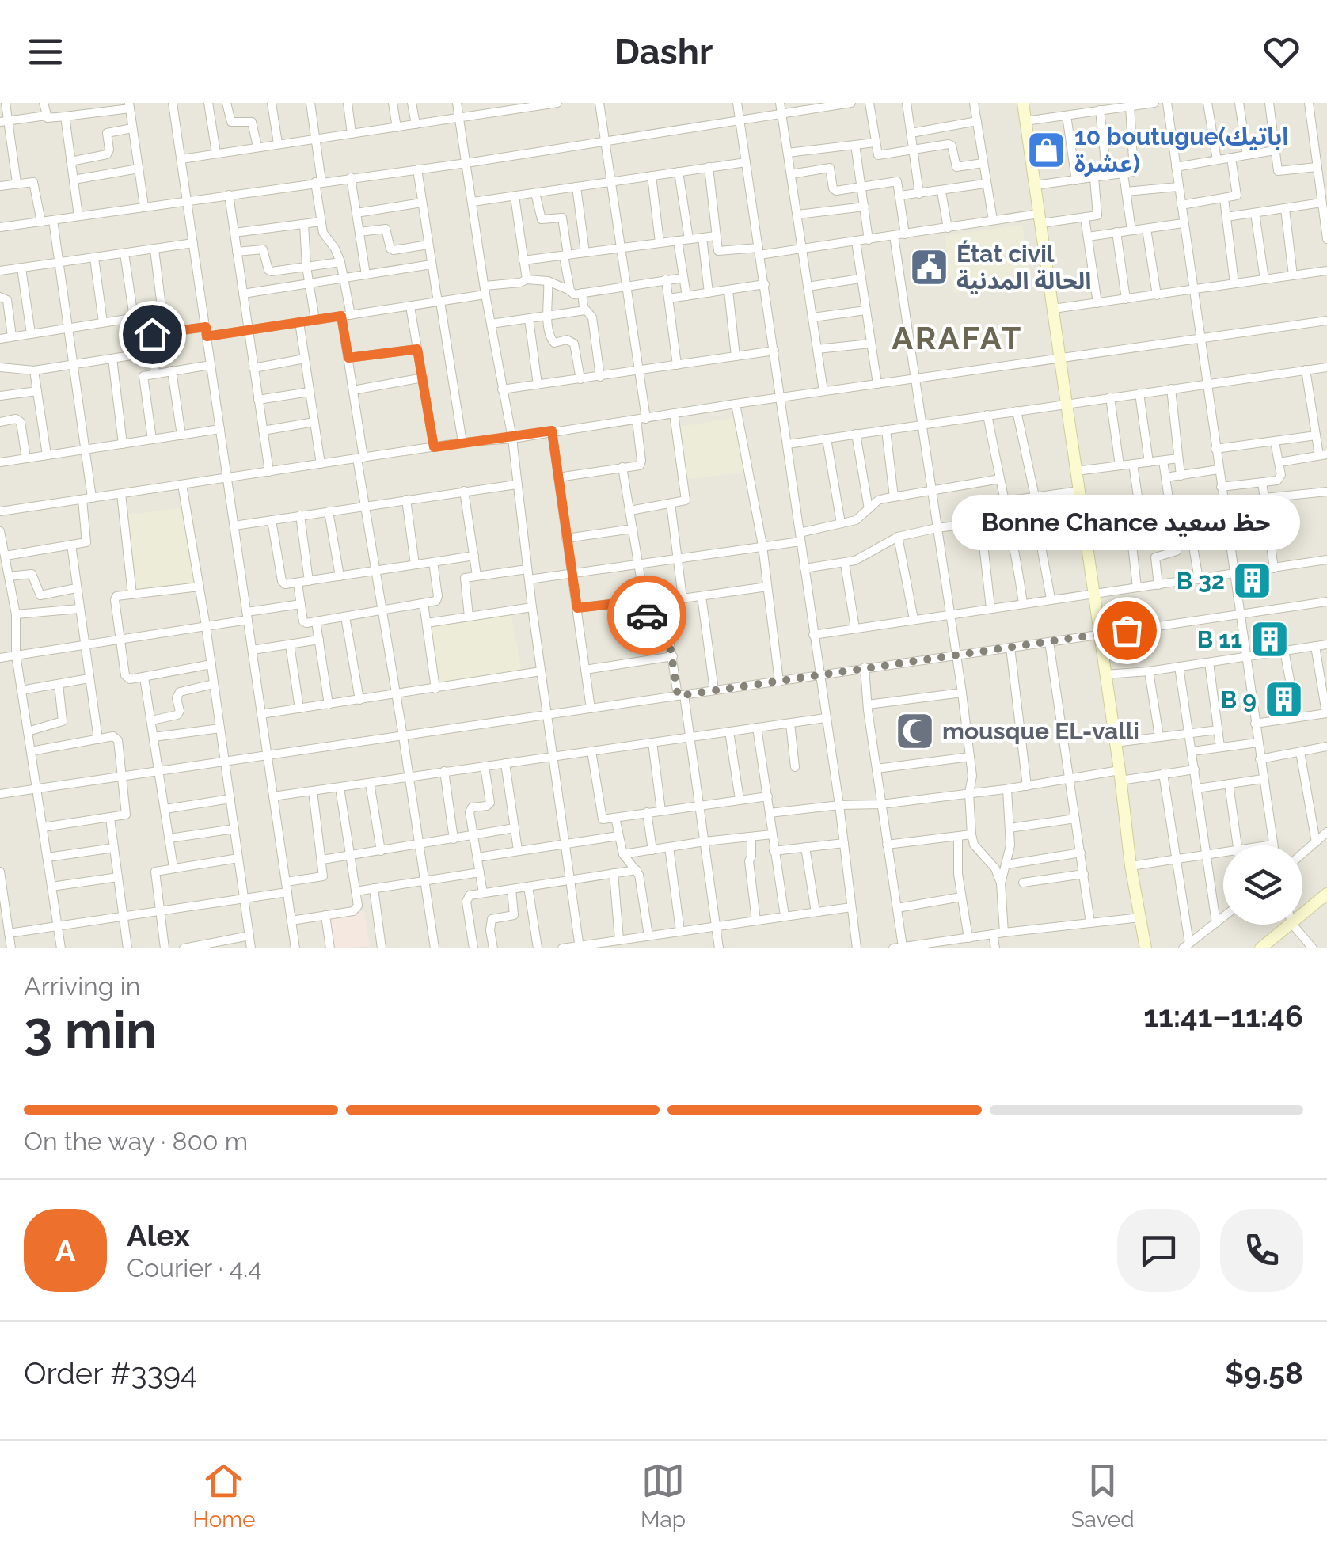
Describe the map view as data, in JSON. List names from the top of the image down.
{
  "districts": ["ARAFAT"],
  "places": {
    "shop": ["10 boutugue(اباتيك عشرة)"],
    "public building": ["État civil الحالة المدنية"],
    "building": ["B 32", "B 11", "B 9"],
    "other": ["Bonne Chance حظ سعيد"],
    "mosque": ["mousque EL-valli"]
  },
  "page": {
    "header": "Dashr",
    "bubble": "Bonne Chance حظ سعيد",
    "heading": ["3 min", "Arriving in", "11:41–11:46"],
    "panel": [
      "Alex",
      "Courier · 4.4",
      "Order #3394",
      "$9.58"
    ],
    "bar": "On the way · 800 m",
    "round": "A",
    "tabs": ["Home", "Map", "Saved"]
  }
}
